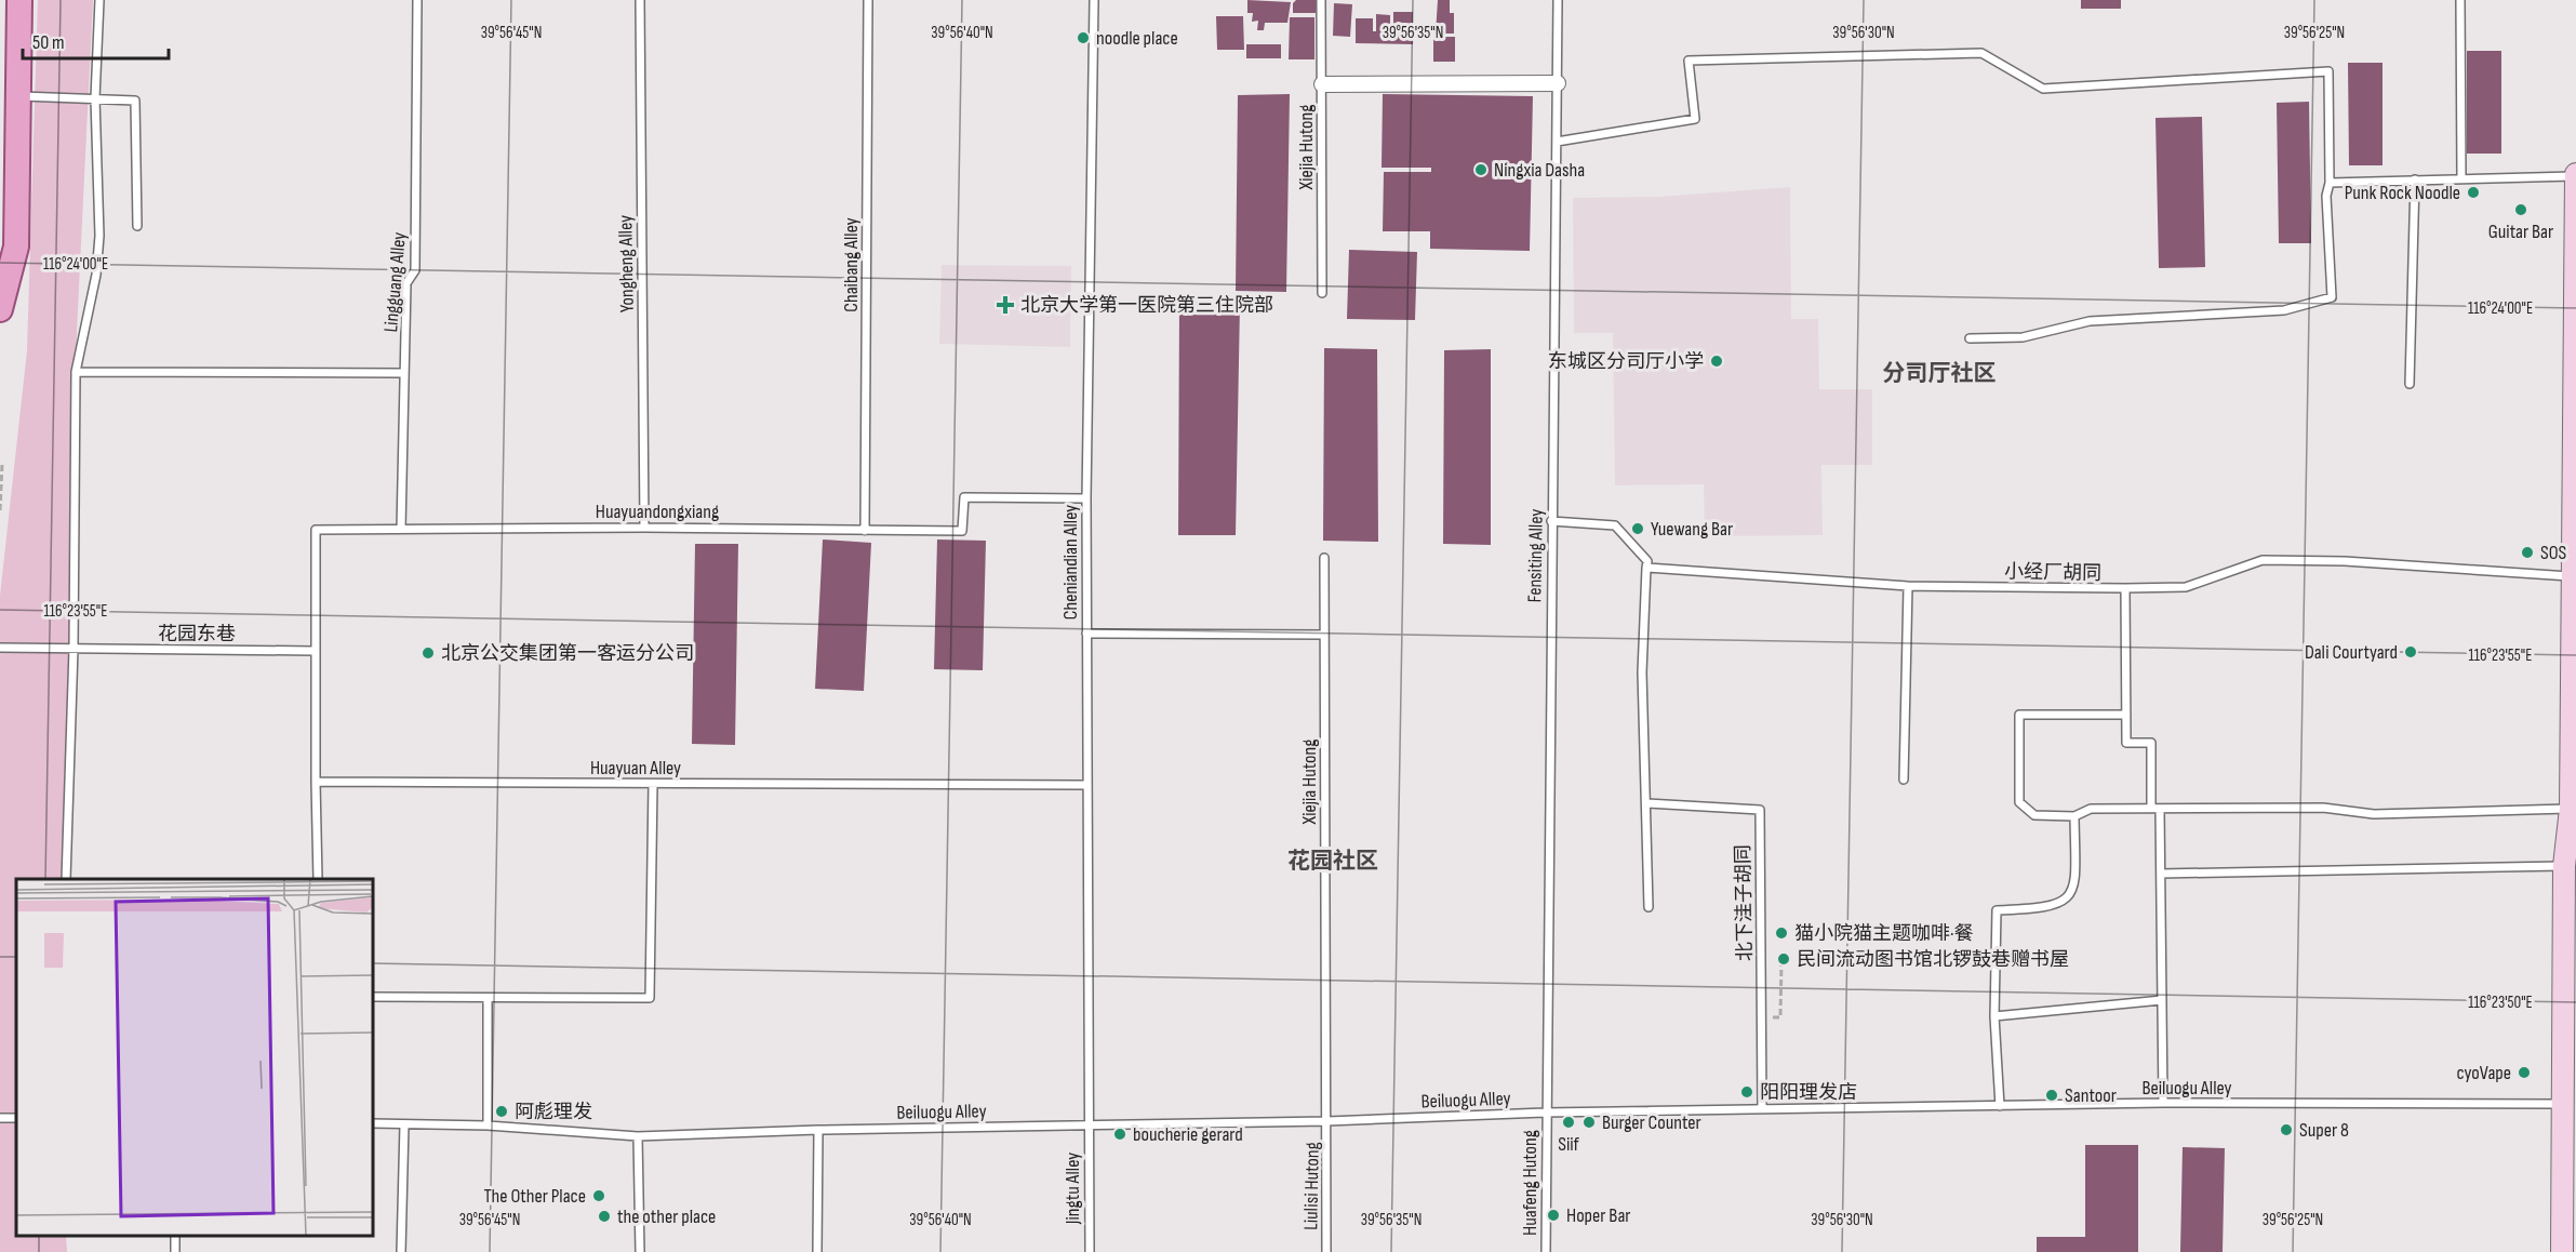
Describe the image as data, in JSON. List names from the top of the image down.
{
  "streets": {
    "lane": [
      "Xiejia Hutong",
      "Yongheng Alley",
      "Chaibang Alley",
      "Lingguang Alley",
      "Huayuandongxiang",
      "Fensiting Alley",
      "Cheniandian Alley",
      "小经厂胡同",
      "花园东巷",
      "Huayuan Alley",
      "北下洼子胡同",
      "Beiluogu Alley",
      "Huafeng Hutong",
      "Liulisi Hutong",
      "Jingtu Alley"
    ]
  },
  "crossings": [
    ["Xiejia Hutong", "Beiluogu Alley"],
    ["Xiejia Hutong", "Liulisi Hutong"],
    ["Yongheng Alley", "Huayuandongxiang"],
    ["Chaibang Alley", "Huayuandongxiang"],
    ["Lingguang Alley", "Huayuandongxiang"],
    ["Huayuandongxiang", "Cheniandian Alley"],
    ["Huayuandongxiang", "花园东巷"],
    ["Fensiting Alley", "Beiluogu Alley"],
    ["Fensiting Alley", "Huafeng Hutong"],
    ["Cheniandian Alley", "Huayuan Alley"],
    ["Cheniandian Alley", "Beiluogu Alley"],
    ["Cheniandian Alley", "Jingtu Alley"],
    ["北下洼子胡同", "Beiluogu Alley"],
    ["Beiluogu Alley", "Huafeng Hutong"],
    ["Beiluogu Alley", "Liulisi Hutong"],
    ["Beiluogu Alley", "Jingtu Alley"]
  ],
  "districts": ["分司厅社区", "花园社区"],
  "places": {
    "other": [
      "noodle place",
      "Ningxia Dasha",
      "Punk Rock Noodle",
      "Guitar Bar",
      "东城区分司厅小学",
      "Yuewang Bar",
      "SOS",
      "Dali Courtyard",
      "北京公交集团第一客运分公司",
      "猫小院猫主题咖啡·餐",
      "民间流动图书馆北锣鼓巷赠书屋",
      "cyoVape",
      "阳阳理发店",
      "Santoor",
      "阿彪理发",
      "Siif",
      "Burger Counter",
      "Super 8",
      "boucherie gerard",
      "The Other Place",
      "Hoper Bar",
      "the other place"
    ],
    "health": ["北京大学第一医院第三住院部"]
  },
  "scale_bar": "50 m",
  "coordinates": [
    "39°56'45\"N",
    "39°56'40\"N",
    "39°56'35\"N",
    "39°56'30\"N",
    "39°56'25\"N",
    "116°24'00\"E",
    "116°23'55\"E",
    "116°23'50\"E"
  ]
}
